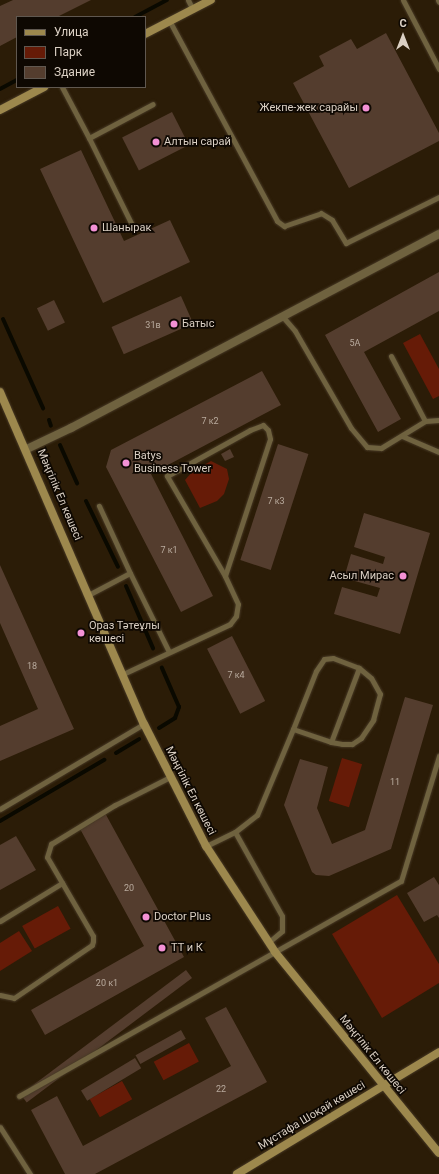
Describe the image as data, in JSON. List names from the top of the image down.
{
  "streets": {
    "street": ["Мәңгілік Ел көшесі", "Мұстафа Шоқай көшесі"]
  },
  "crossings": [
    ["Мәңгілік Ел көшесі", "Мұстафа Шоқай көшесі"]
  ],
  "places": [
    "Жекпе-жек сарайы",
    "Алтын сарай",
    "Шанырак",
    "Батыс",
    "Batys Business Tower",
    "Асыл Мирас",
    "Ораз Тәтеұлы көшесі",
    "Doctor Plus",
    "ТТ и К"
  ],
  "house_numbers": [
    "31в",
    "5А",
    "7 к2",
    "7 к3",
    "7 к1",
    "18",
    "7 к4",
    "11",
    "20",
    "20 к1",
    "22"
  ],
  "legend": ["Улица", "Парк", "Здание"],
  "north": "top"
}
